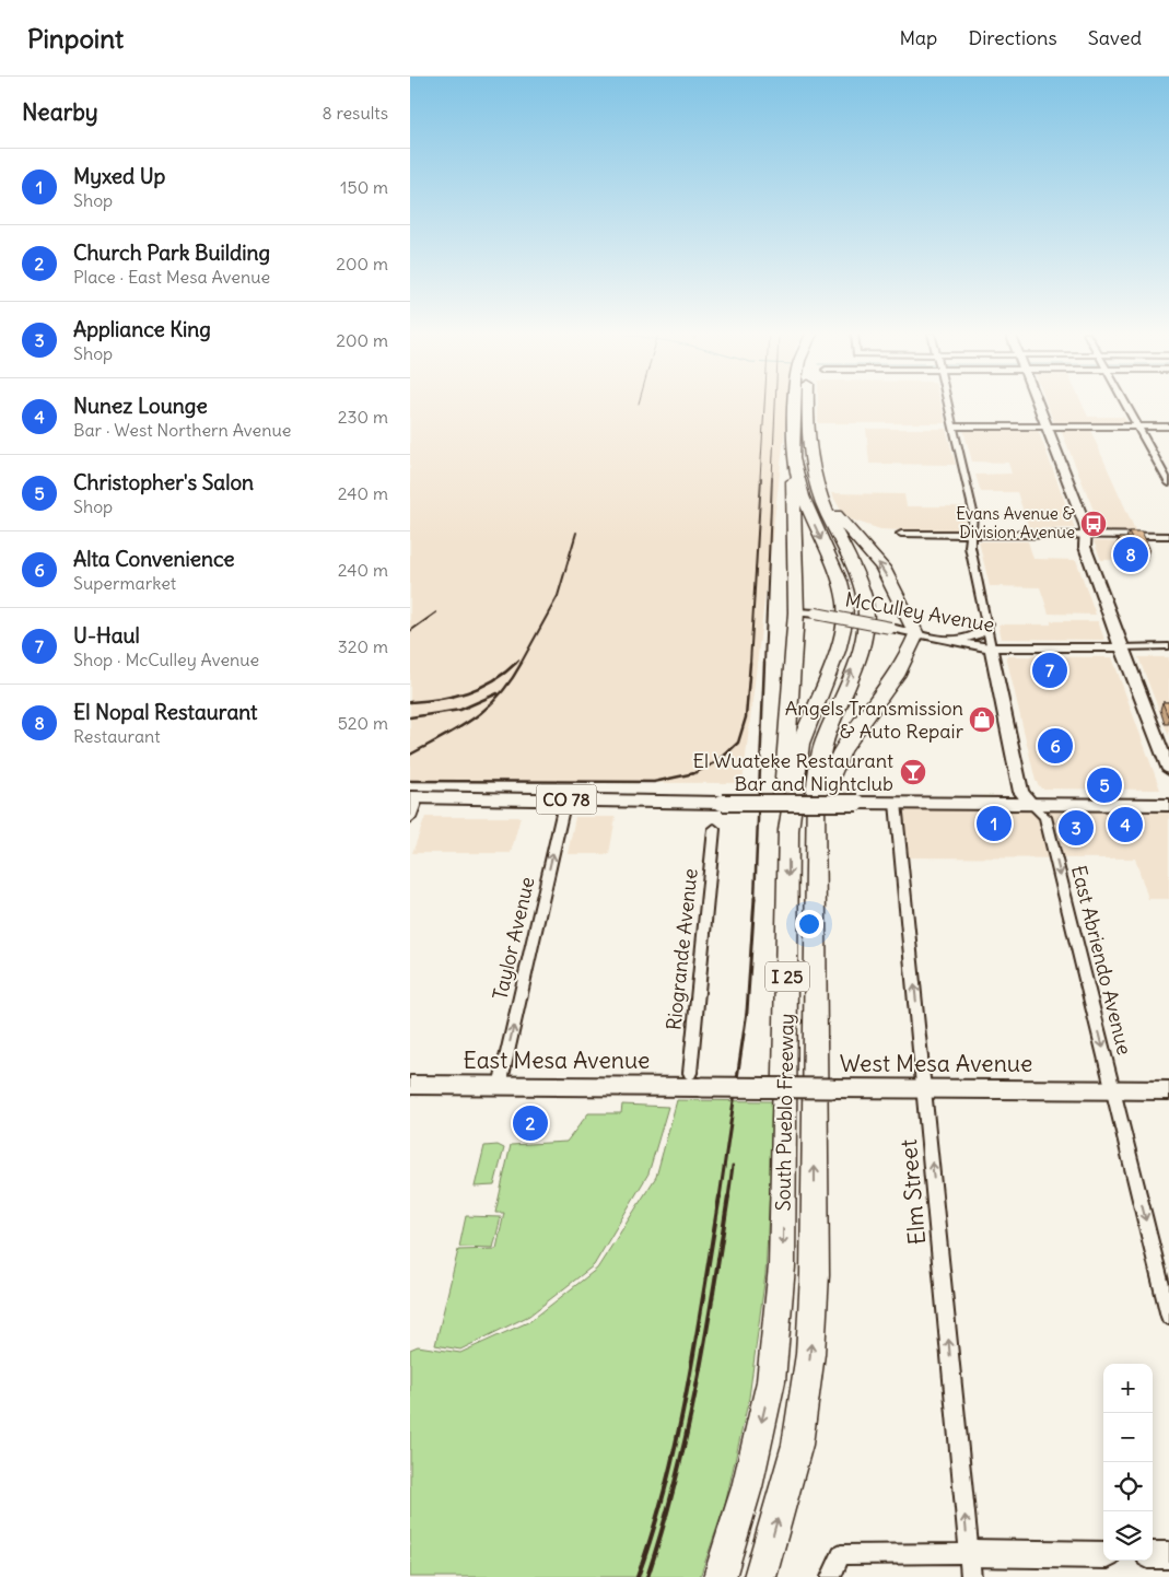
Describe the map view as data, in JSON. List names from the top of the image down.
{
  "streets": {
    "highway": ["I 25", "South Pueblo Freeway"],
    "main road": ["CO 78"],
    "street": [
      "McCulley Avenue",
      "Taylor Avenue",
      "Riogrande Avenue",
      "East Abriendo Avenue",
      "East Mesa Avenue",
      "West Mesa Avenue",
      "Elm Street"
    ]
  },
  "crossings": [
    ["McCulley Avenue", "East Abriendo Avenue"],
    ["CO 78", "Taylor Avenue"],
    ["CO 78", "East Abriendo Avenue"],
    ["CO 78", "Elm Street"],
    ["Taylor Avenue", "East Mesa Avenue"],
    ["Riogrande Avenue", "East Mesa Avenue"],
    ["Riogrande Avenue", "West Mesa Avenue"],
    ["East Abriendo Avenue", "West Mesa Avenue"],
    ["East Mesa Avenue", "West Mesa Avenue"],
    ["West Mesa Avenue", "Elm Street"]
  ],
  "one_way": ["Taylor Avenue", "East Abriendo Avenue", "Elm Street"],
  "places": {
    "bus stop": ["Evans Avenue & Division Avenue"],
    "shop": ["Angels Transmission & Auto Repair"],
    "bar": ["El Wuateke Restaurant Bar and Nightclub"]
  },
  "page": {
    "header": "Pinpoint",
    "nav": ["Map", "Directions", "Saved"],
    "heading": ["Nearby", "8 results"],
    "list": [
      {
        "mark": "1",
        "name": "Myxed Up",
        "note": "Shop",
        "value": "150 m"
      },
      {
        "mark": "2",
        "name": "Church Park Building",
        "note": "Place · East Mesa Avenue",
        "value": "200 m"
      },
      {
        "mark": "3",
        "name": "Appliance King",
        "note": "Shop",
        "value": "200 m"
      },
      {
        "mark": "4",
        "name": "Nunez Lounge",
        "note": "Bar · West Northern Avenue",
        "value": "230 m"
      },
      {
        "mark": "5",
        "name": "Christopher's Salon",
        "note": "Shop",
        "value": "240 m"
      },
      {
        "mark": "6",
        "name": "Alta Convenience",
        "note": "Supermarket",
        "value": "240 m"
      },
      {
        "mark": "7",
        "name": "U-Haul",
        "note": "Shop · McCulley Avenue",
        "value": "320 m"
      },
      {
        "mark": "8",
        "name": "El Nopal Restaurant",
        "note": "Restaurant",
        "value": "520 m"
      }
    ],
    "pins": [
      "8",
      "7",
      "6",
      "5",
      "1",
      "4",
      "3",
      "2"
    ],
    "map_buttons": ["+", "−"]
  }
}
